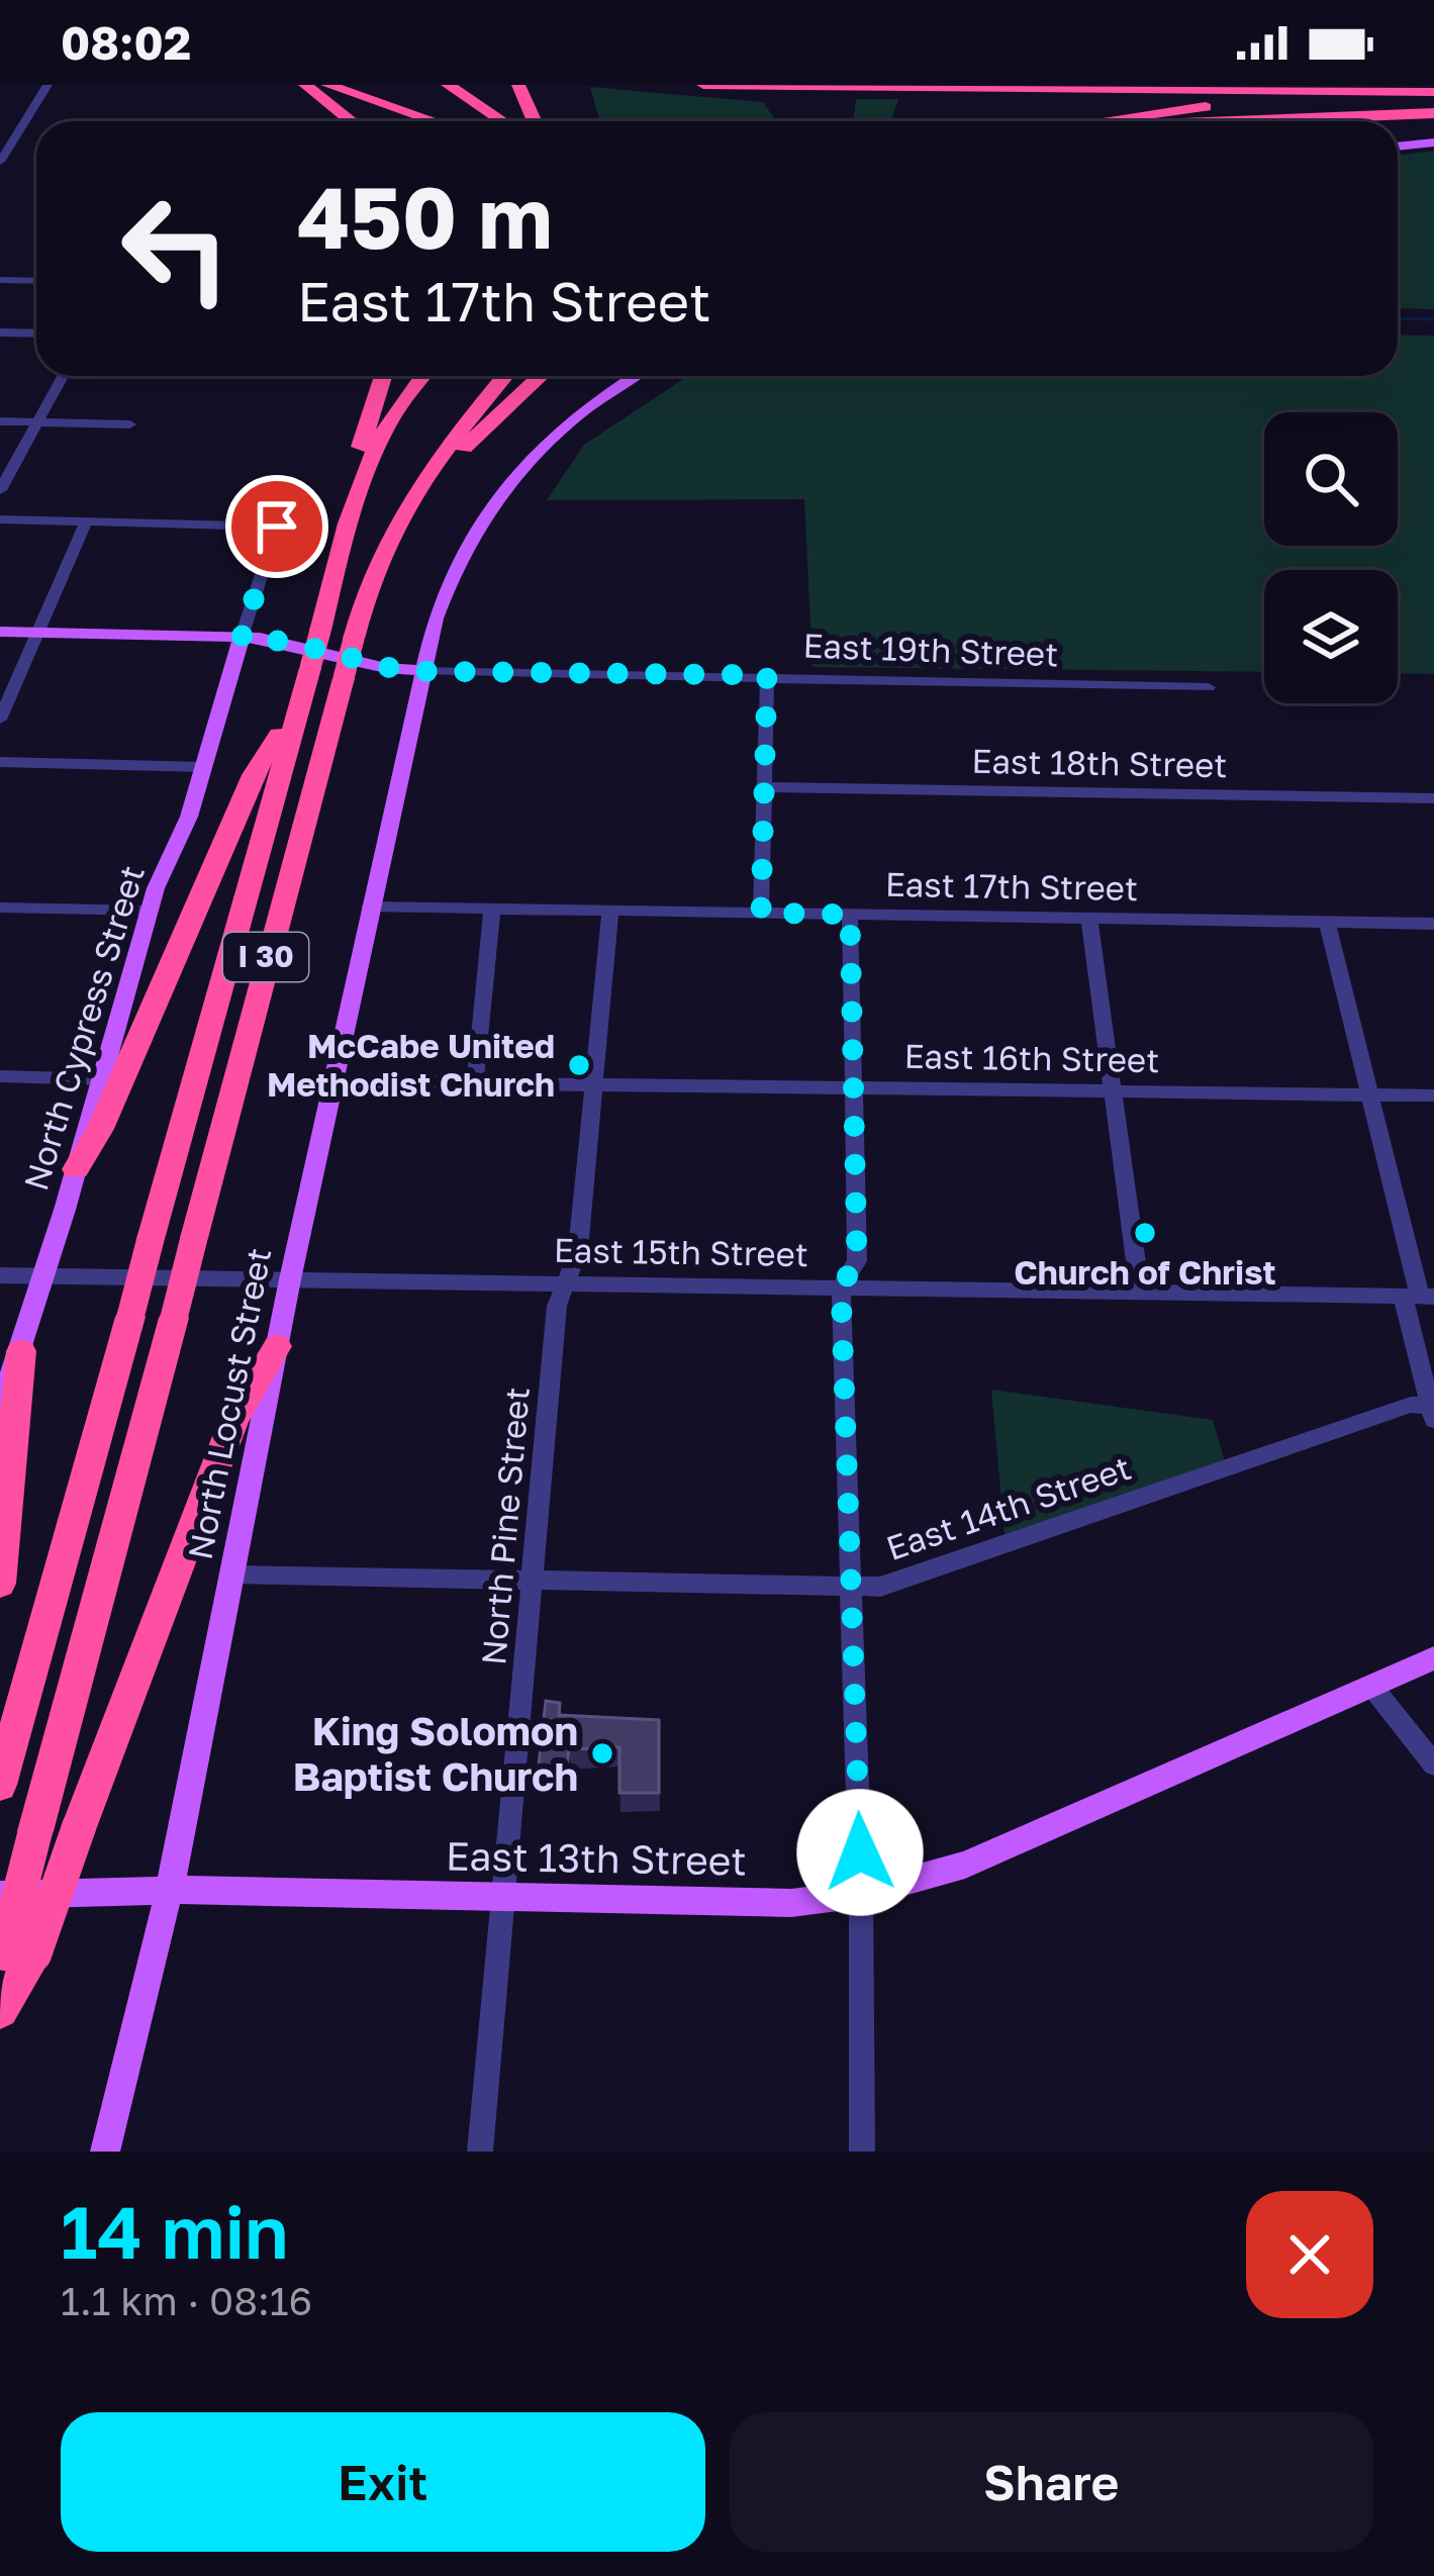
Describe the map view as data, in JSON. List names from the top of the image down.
{
  "streets": {
    "highway": ["I 30"],
    "main road": [
      "East 19th Street",
      "North Cypress Street",
      "North Locust Street",
      "East 13th Street"
    ],
    "street": [
      "East 18th Street",
      "East 17th Street",
      "East 16th Street",
      "East 15th Street",
      "East 14th Street",
      "North Pine Street"
    ]
  },
  "crossings": [
    ["East 19th Street", "North Cypress Street"],
    ["East 19th Street", "North Locust Street"],
    ["East 17th Street", "North Locust Street"],
    ["East 17th Street", "North Pine Street"],
    ["North Cypress Street", "East 15th Street"],
    ["East 16th Street", "North Locust Street"],
    ["East 16th Street", "North Pine Street"],
    ["East 15th Street", "North Locust Street"],
    ["East 15th Street", "North Pine Street"],
    ["North Locust Street", "East 14th Street"],
    ["North Locust Street", "East 13th Street"],
    ["East 14th Street", "North Pine Street"],
    ["North Pine Street", "East 13th Street"]
  ],
  "places": ["McCabe United Methodist Church", "Church of Christ", "King Solomon Baptist Church"],
  "page": {
    "status": "08:02",
    "turn": ["450 m", "East 17th Street"],
    "heading": ["14 min", "1.1 km · 08:16"],
    "buttons": ["Exit", "Share"]
  }
}
